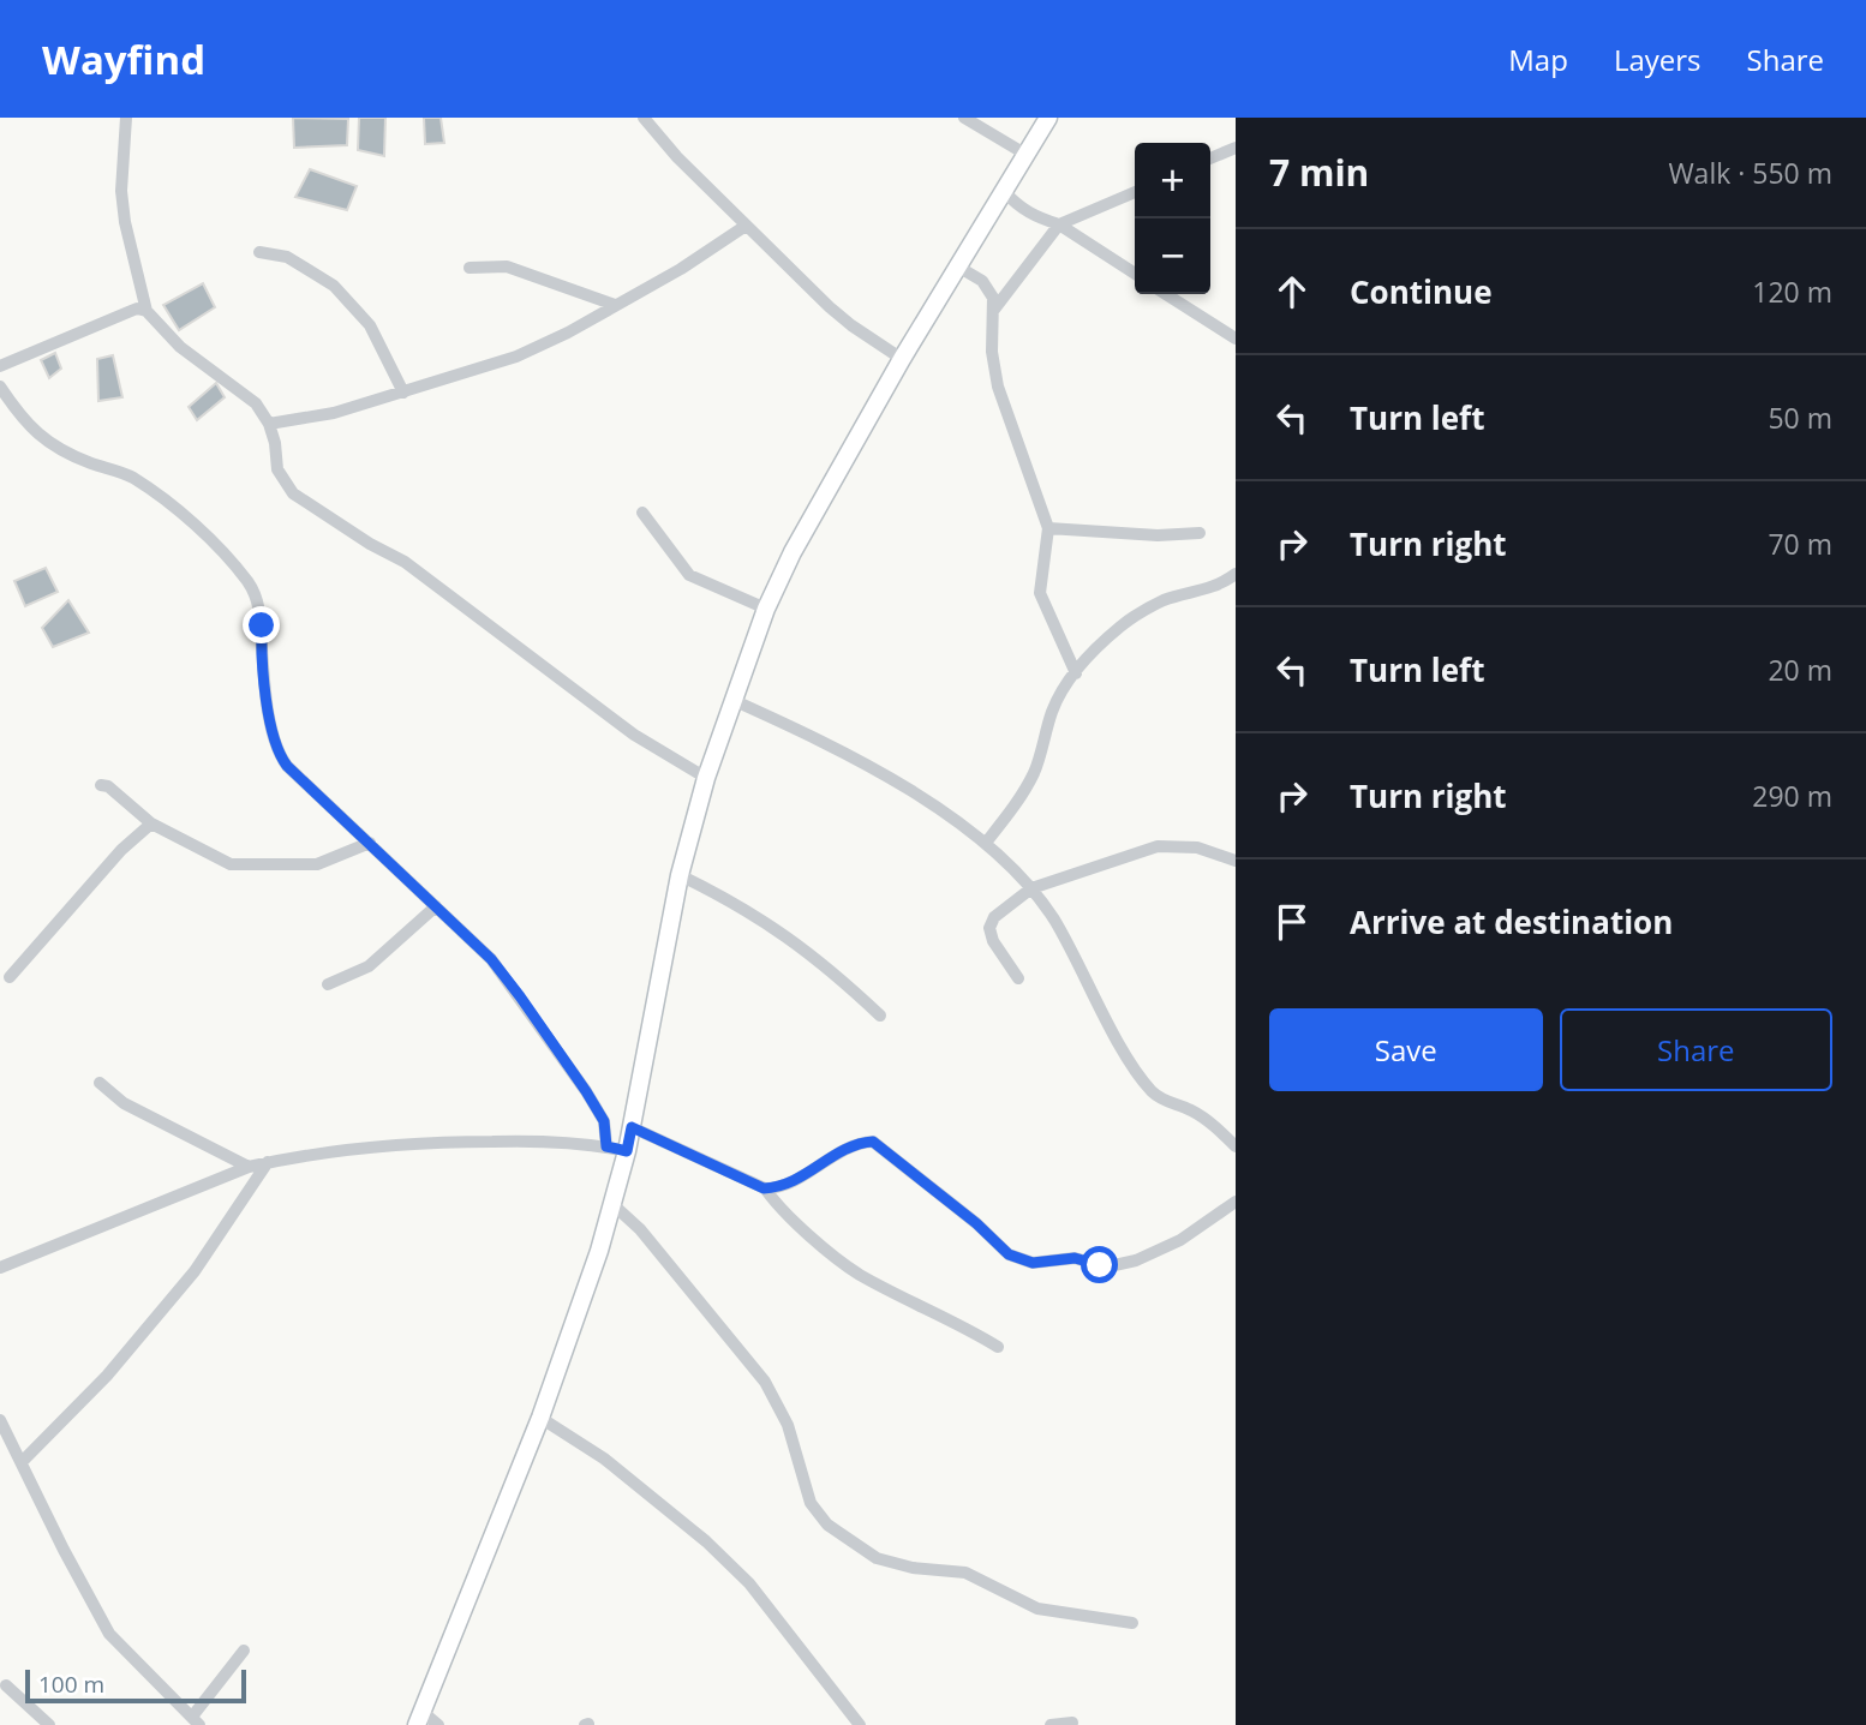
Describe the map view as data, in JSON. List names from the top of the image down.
{
  "scale_bar": "100 m",
  "page": {
    "header": "Wayfind",
    "nav": ["Map", "Layers", "Share"],
    "heading": ["7 min", "Walk · 550 m"],
    "map_buttons": ["+", "−"],
    "list": [
      ["Continue", "120 m"],
      ["Turn left", "50 m"],
      ["Turn right", "70 m"],
      ["Turn left", "20 m"],
      ["Turn right", "290 m"],
      "Arrive at destination"
    ],
    "buttons": ["Save", "Share"],
    "scale": "100 m"
  }
}
